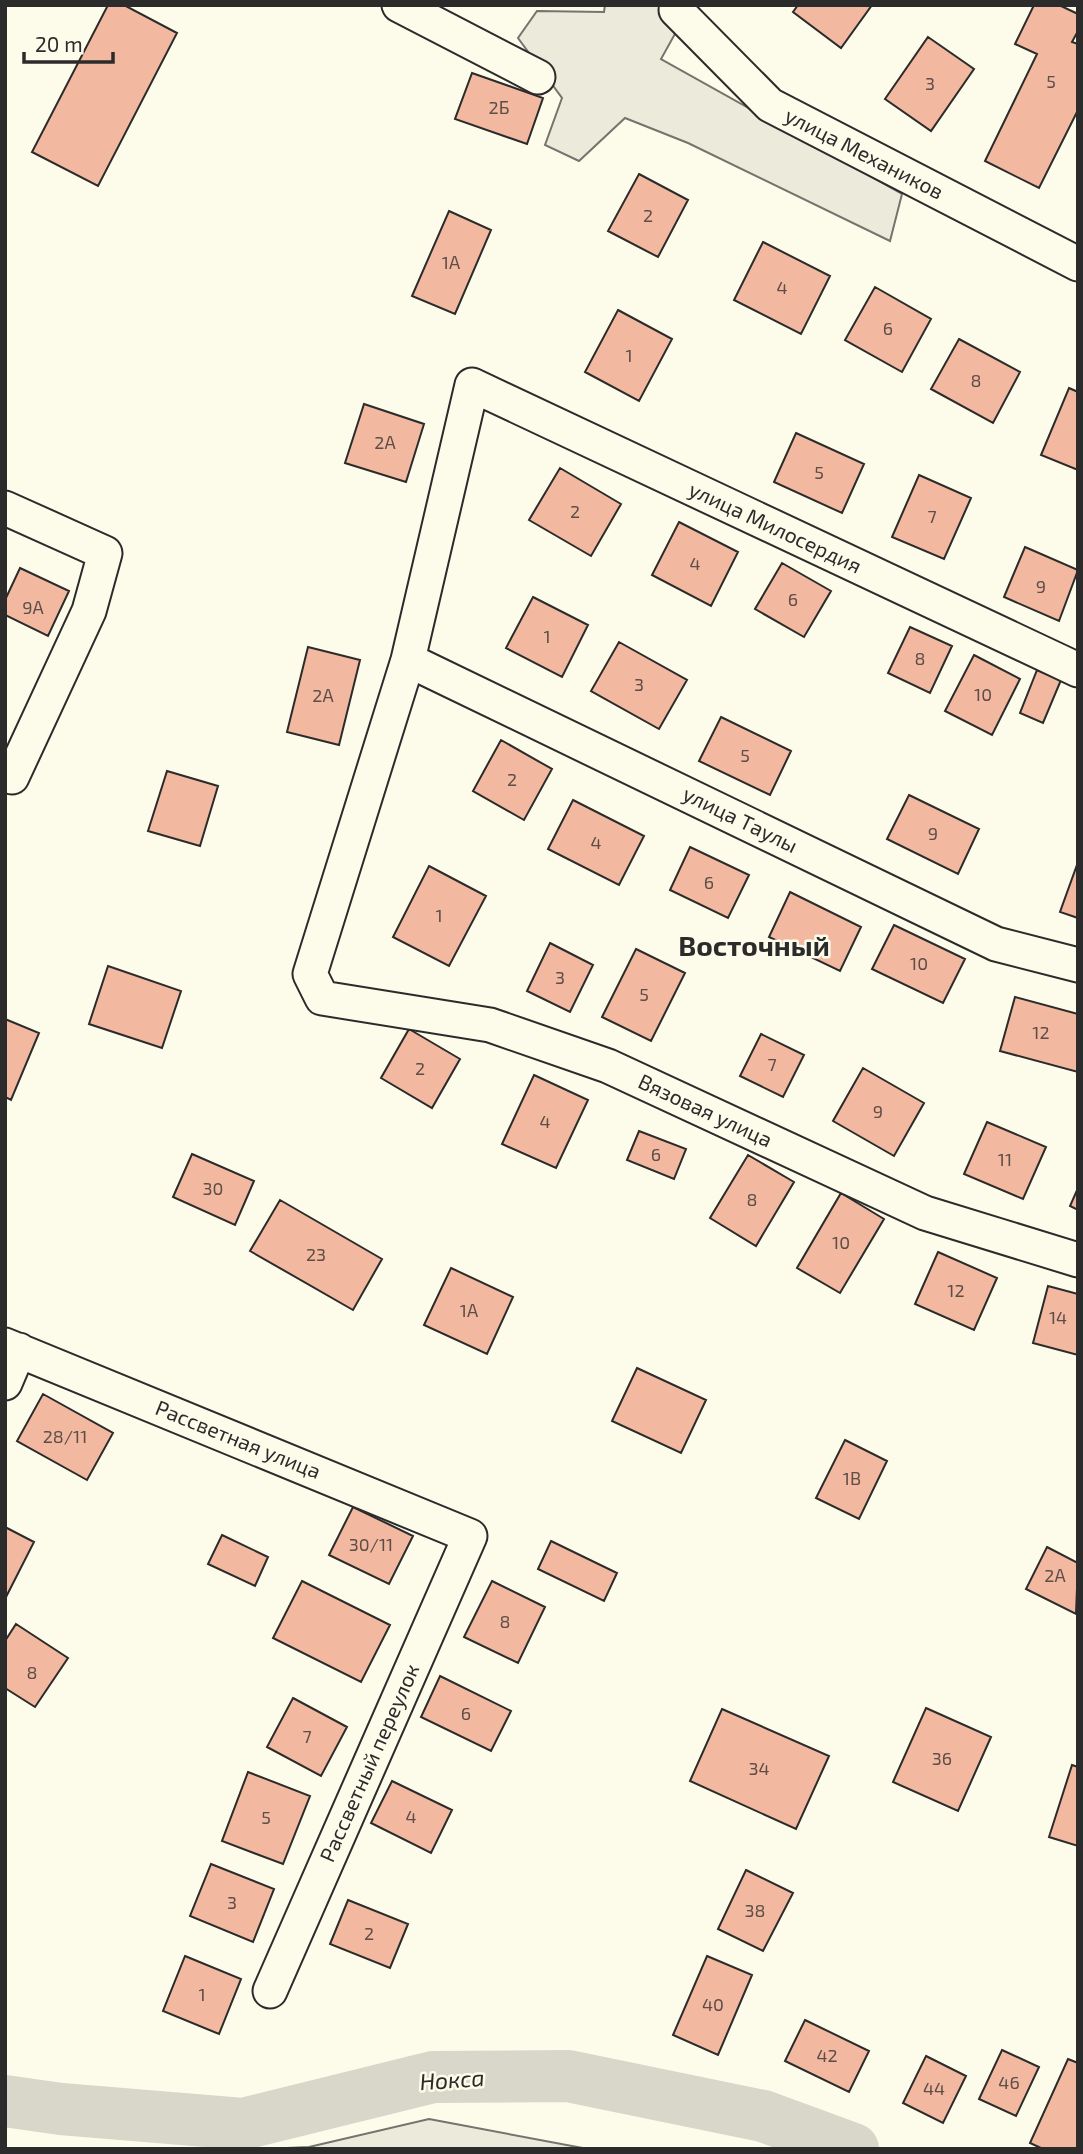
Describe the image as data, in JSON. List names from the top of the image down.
{
  "streets": {
    "street": [
      "улица Механиков",
      "улица Милосердия",
      "улица Таулы",
      "Вязовая улица",
      "Рассветная улица",
      "Рассветный переулок"
    ]
  },
  "crossings": [
    ["улица Милосердия", "улица Таулы"],
    ["улица Милосердия", "Вязовая улица"],
    ["улица Таулы", "Вязовая улица"],
    ["Рассветная улица", "Рассветный переулок"]
  ],
  "districts": ["Восточный"],
  "water": ["Нокса"],
  "house_numbers": [
    "5",
    "3",
    "2Б",
    "2",
    "1А",
    "4",
    "6",
    "1",
    "8",
    "2А",
    "5",
    "2",
    "7",
    "4",
    "9",
    "6",
    "9А",
    "1",
    "8",
    "3",
    "10",
    "2А",
    "5",
    "2",
    "9",
    "4",
    "6",
    "1",
    "10",
    "3",
    "5",
    "12",
    "7",
    "2",
    "9",
    "4",
    "6",
    "11",
    "30",
    "8",
    "10",
    "23",
    "12",
    "1А",
    "14",
    "28/11",
    "1В",
    "30/11",
    "2А",
    "8",
    "8",
    "6",
    "7",
    "36",
    "34",
    "4",
    "5",
    "3",
    "38",
    "2",
    "1",
    "40",
    "42",
    "46",
    "44"
  ],
  "scale_bar": "20 m"
}
